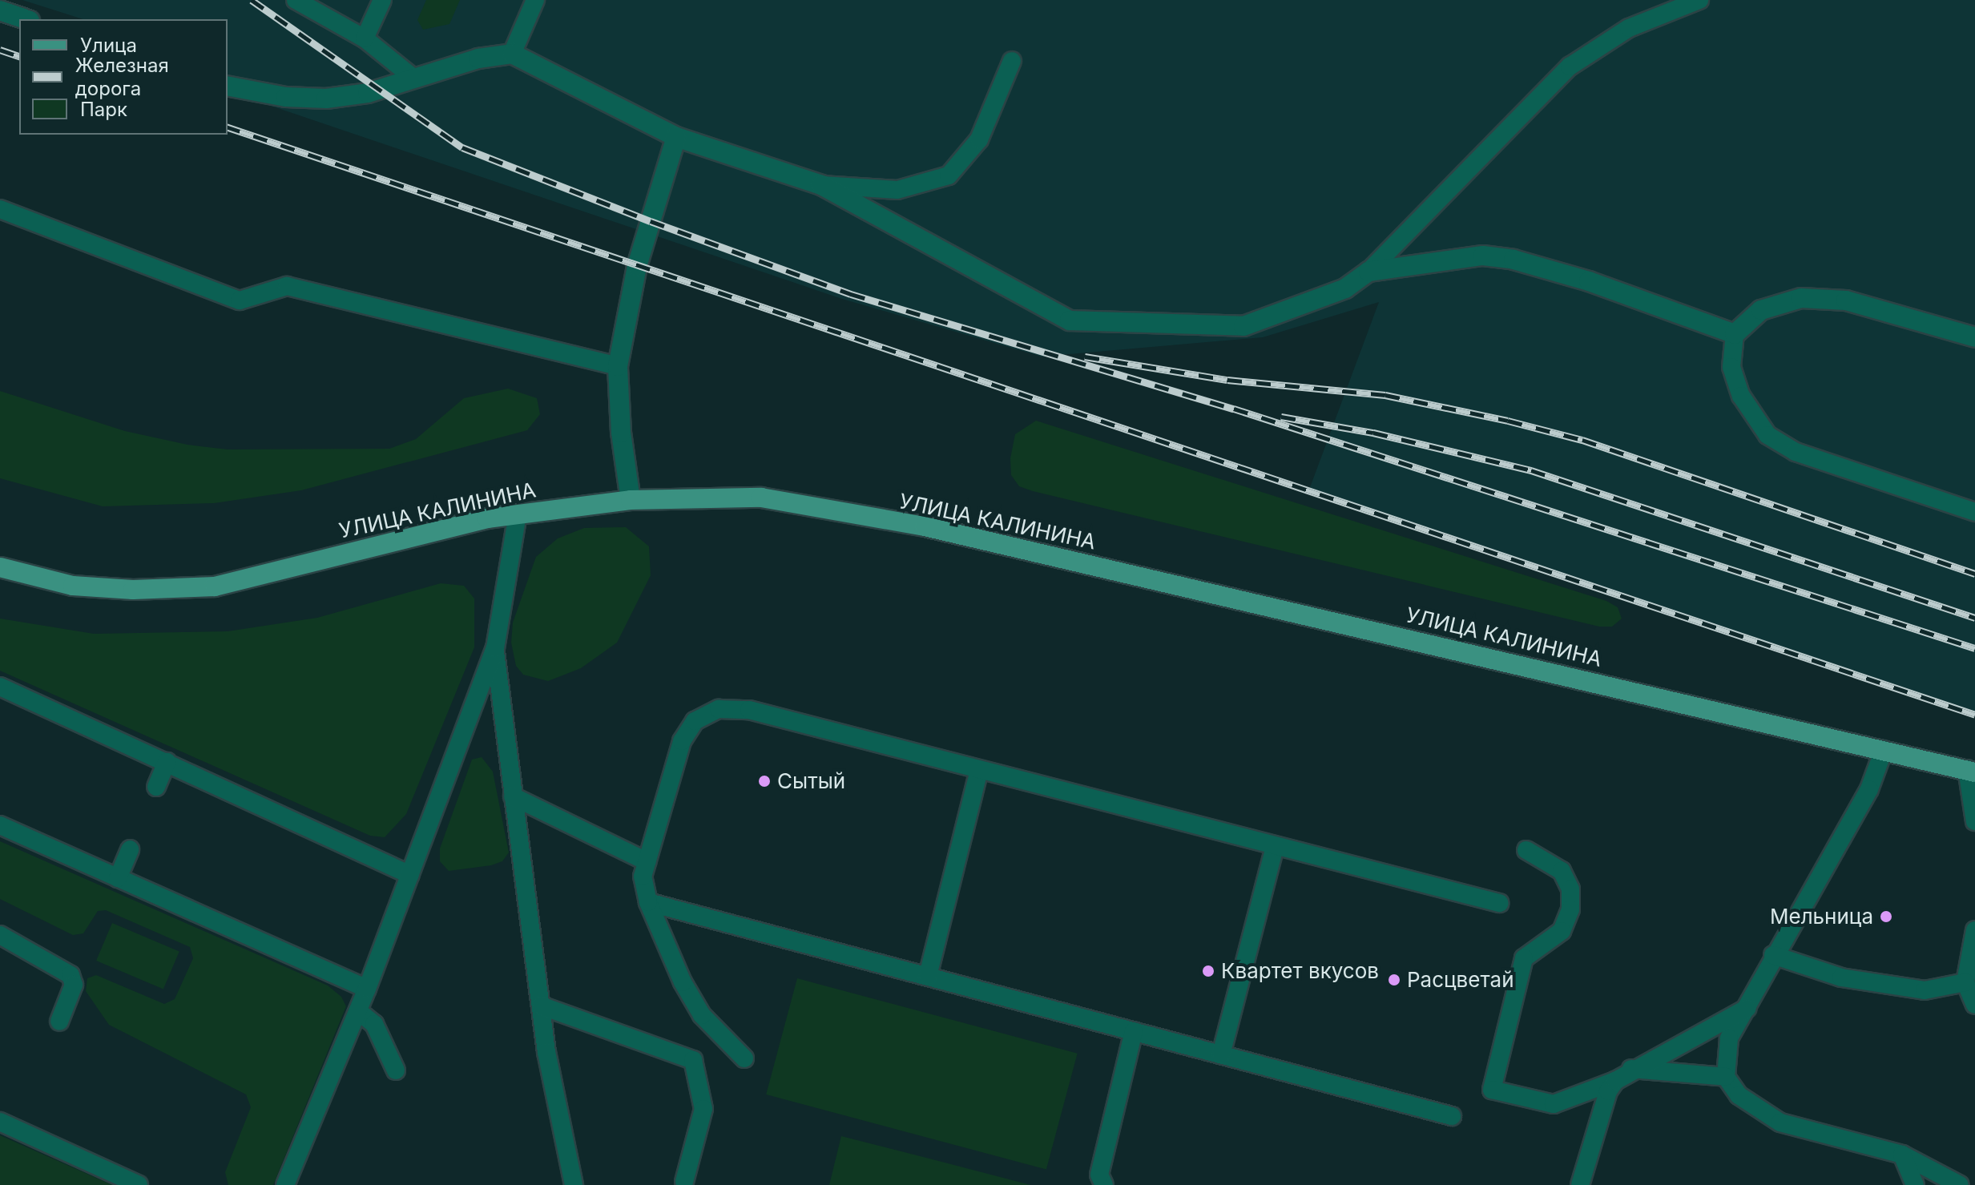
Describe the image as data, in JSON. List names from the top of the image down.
{
  "streets": {
    "main road": ["УЛИЦА КАЛИНИНА"]
  },
  "places": [
    "Сытый",
    "Мельница",
    "Квартет вкусов",
    "Расцветай"
  ],
  "legend": ["Улица", "Железная дорога", "Парк"]
}
